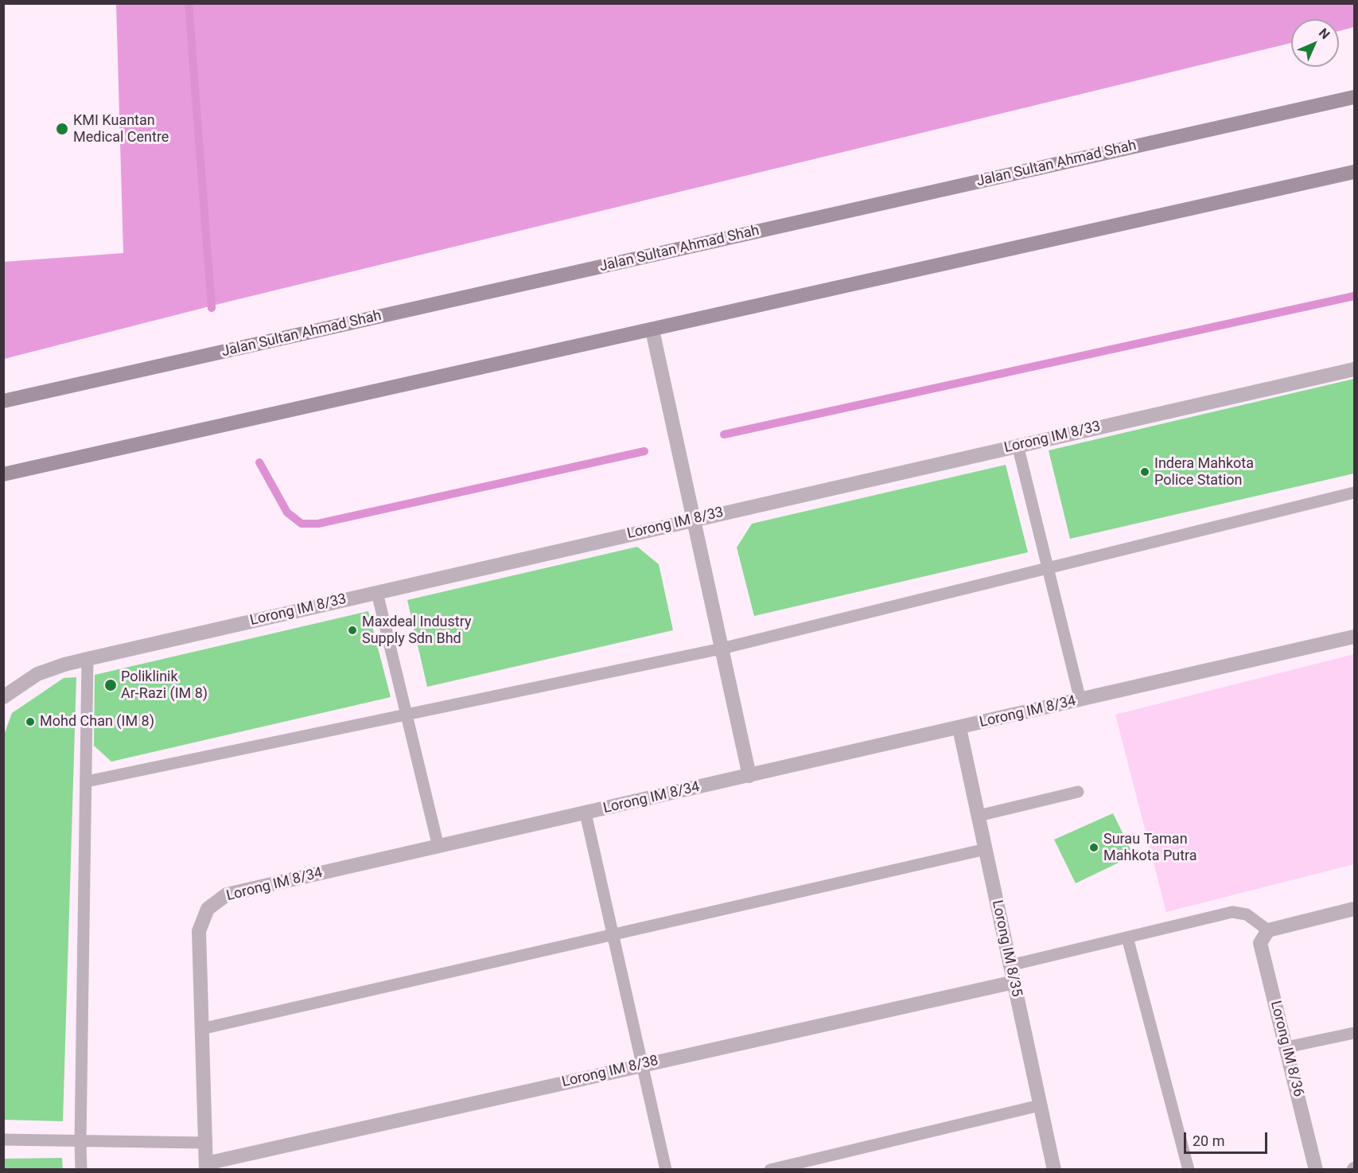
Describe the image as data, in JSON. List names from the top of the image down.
{
  "streets": {
    "main road": ["Jalan Sultan Ahmad Shah"],
    "street": [
      "Lorong IM 8/33",
      "Lorong IM 8/34",
      "Lorong IM 8/35",
      "Lorong IM 8/36",
      "Lorong IM 8/38"
    ]
  },
  "crossings": [
    ["Lorong IM 8/34", "Lorong IM 8/35"],
    ["Lorong IM 8/34", "Lorong IM 8/38"],
    ["Lorong IM 8/35", "Lorong IM 8/38"]
  ],
  "places": [
    "KMI Kuantan Medical Centre",
    "Indera Mahkota Police Station",
    "Maxdeal Industry Supply Sdn Bhd",
    "Poliklinik Ar-Razi (IM 8)",
    "Mohd Chan (IM 8)",
    "Surau Taman Mahkota Putra"
  ],
  "scale_bar": "20 m",
  "north": "top right"
}
